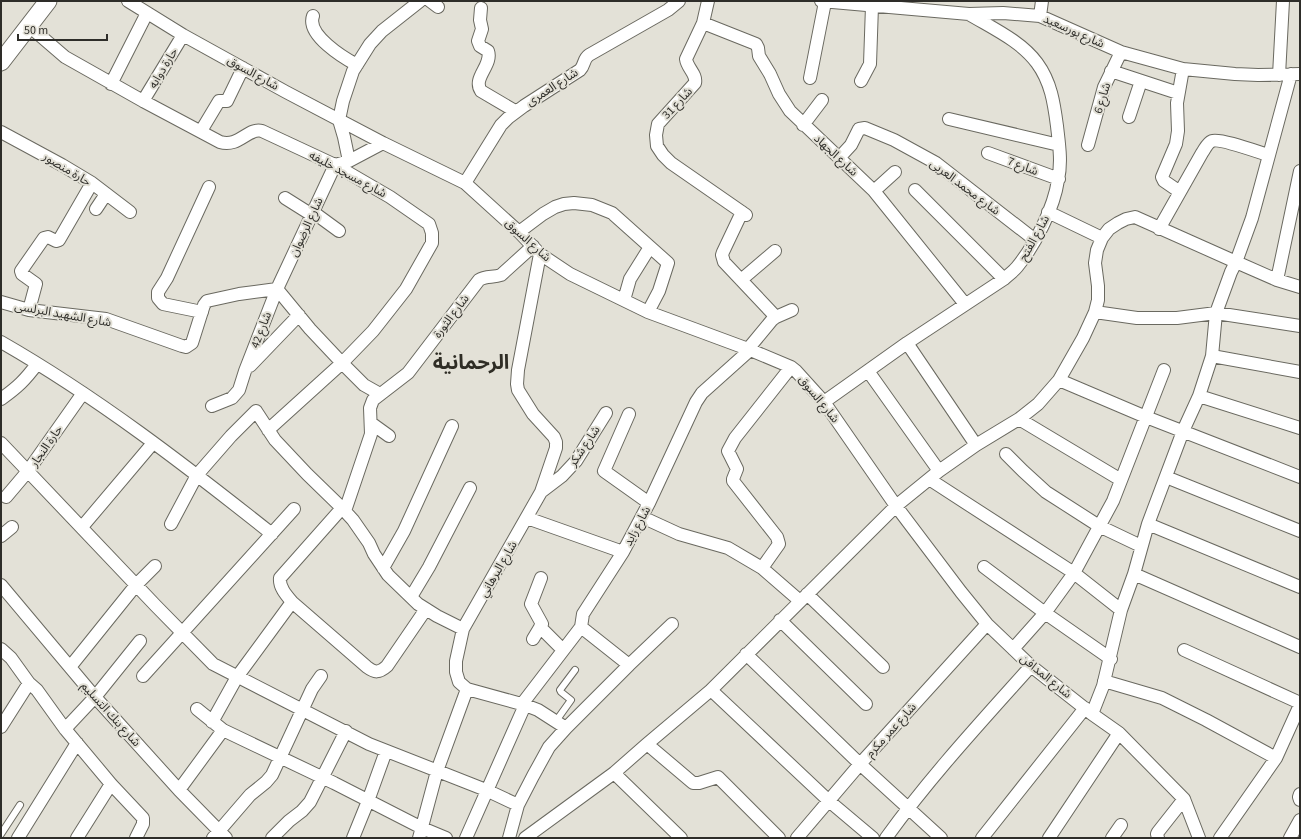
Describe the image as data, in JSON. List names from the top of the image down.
{
  "streets": {
    "street": [
      "شارع بورسعيد",
      "حارة دوابه",
      "شارع السوق",
      "شارع العمرى",
      "شارع 6",
      "شارع 31",
      "شارع الجهاد",
      "شارع 7",
      "حارة منصور",
      "شارع مسجد خليفه",
      "شارع محمد العربى",
      "شارع الرضوان",
      "شارع الفتح",
      "شارع الشهيد البرلسى",
      "شارع الثورة",
      "شارع 42",
      "حارة النجار",
      "شارع شكر",
      "شارع زايد",
      "شارع البرهاني",
      "شارع المدافن",
      "شارع بنك التسليم",
      "شارع عمر مكرم"
    ]
  },
  "crossings": [
    ["شارع بورسعيد", "شارع 6"],
    ["شارع بورسعيد", "شارع الفتح"],
    ["حارة دوابه", "شارع السوق"],
    ["حارة دوابه", "شارع مسجد خليفه"],
    ["شارع السوق", "شارع العمرى"],
    ["شارع السوق", "شارع الفتح"],
    ["شارع السوق", "شارع الثورة"],
    ["شارع السوق", "شارع زايد"],
    ["شارع السوق", "شارع البرهاني"],
    ["شارع السوق", "شارع المدافن"],
    ["شارع 31", "شارع الجهاد"],
    ["شارع الجهاد", "شارع محمد العربى"],
    ["شارع الجهاد", "شارع الفتح"],
    ["شارع 7", "شارع الفتح"],
    ["شارع مسجد خليفه", "شارع الرضوان"],
    ["شارع محمد العربى", "شارع الفتح"],
    ["شارع الرضوان", "شارع 42"],
    ["شارع الثورة", "شارع البرهاني"],
    ["شارع شكر", "شارع البرهاني"],
    ["شارع المدافن", "شارع عمر مكرم"]
  ],
  "districts": ["الرحمانية"],
  "scale_bar": "50 m"
}
